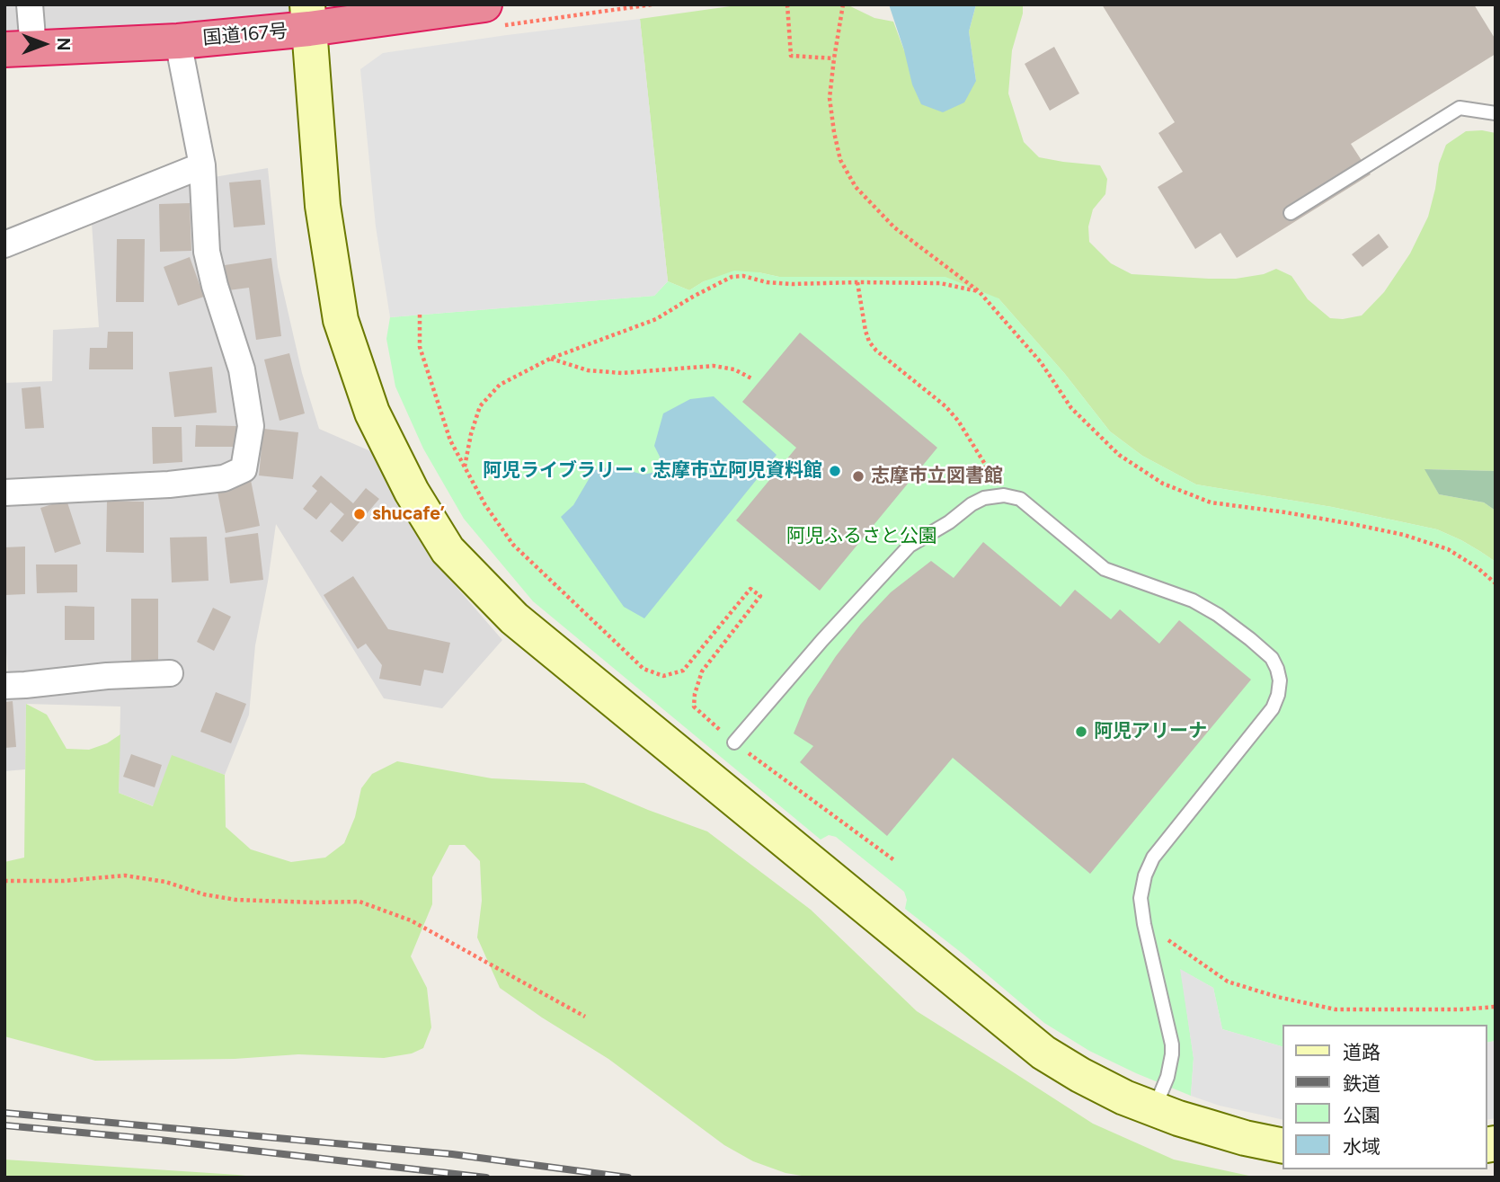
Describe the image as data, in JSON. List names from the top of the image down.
{
  "streets": {
    "highway": ["国道167号"]
  },
  "parks": ["阿児ふるさと公園"],
  "places": [
    "阿児ライブラリー・志摩市立阿児資料館",
    "志摩市立図書館",
    "shucafe’",
    "阿児アリーナ"
  ],
  "legend": [
    "道路",
    "鉄道",
    "公園",
    "水域"
  ],
  "north": "right"
}
